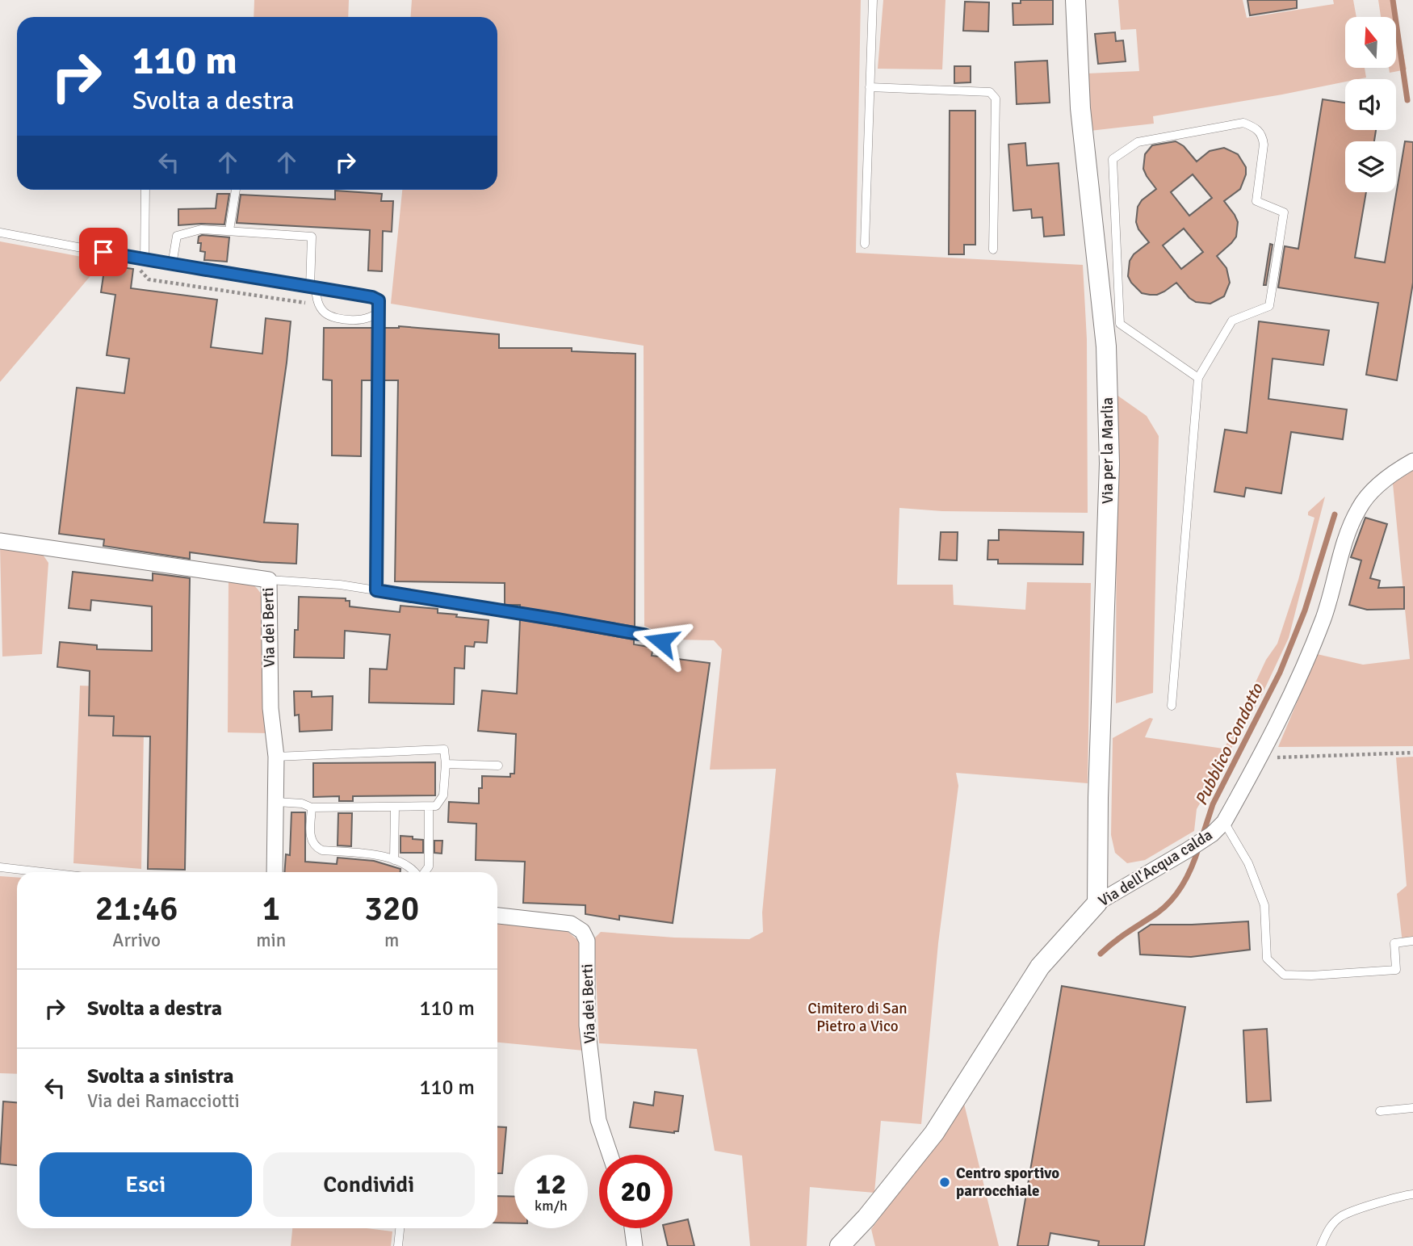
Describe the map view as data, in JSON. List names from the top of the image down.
{
  "streets": {
    "street": ["Via per la Marlia", "Via dei Berti", "Via dell'Acqua calda"]
  },
  "crossings": [
    ["Via per la Marlia", "Via dell'Acqua calda"]
  ],
  "water": ["Pubblico Condotto"],
  "parks": ["Cimitero di San Pietro a Vico"],
  "places": ["Centro sportivo parrocchiale"],
  "north": "top",
  "page": {
    "turn": ["110 m", "Svolta a destra"],
    "eta": [
      "21:46",
      "Arrivo",
      "1",
      "min",
      "320",
      "m"
    ],
    "list": [
      {
        "name": "Svolta a destra",
        "value": "110 m"
      },
      {
        "name": "Svolta a sinistra",
        "note": "Via dei Ramacciotti",
        "value": "110 m"
      }
    ],
    "buttons": ["Esci", "Condividi"],
    "speed": "12 km/h",
    "limit": "20"
  }
}
